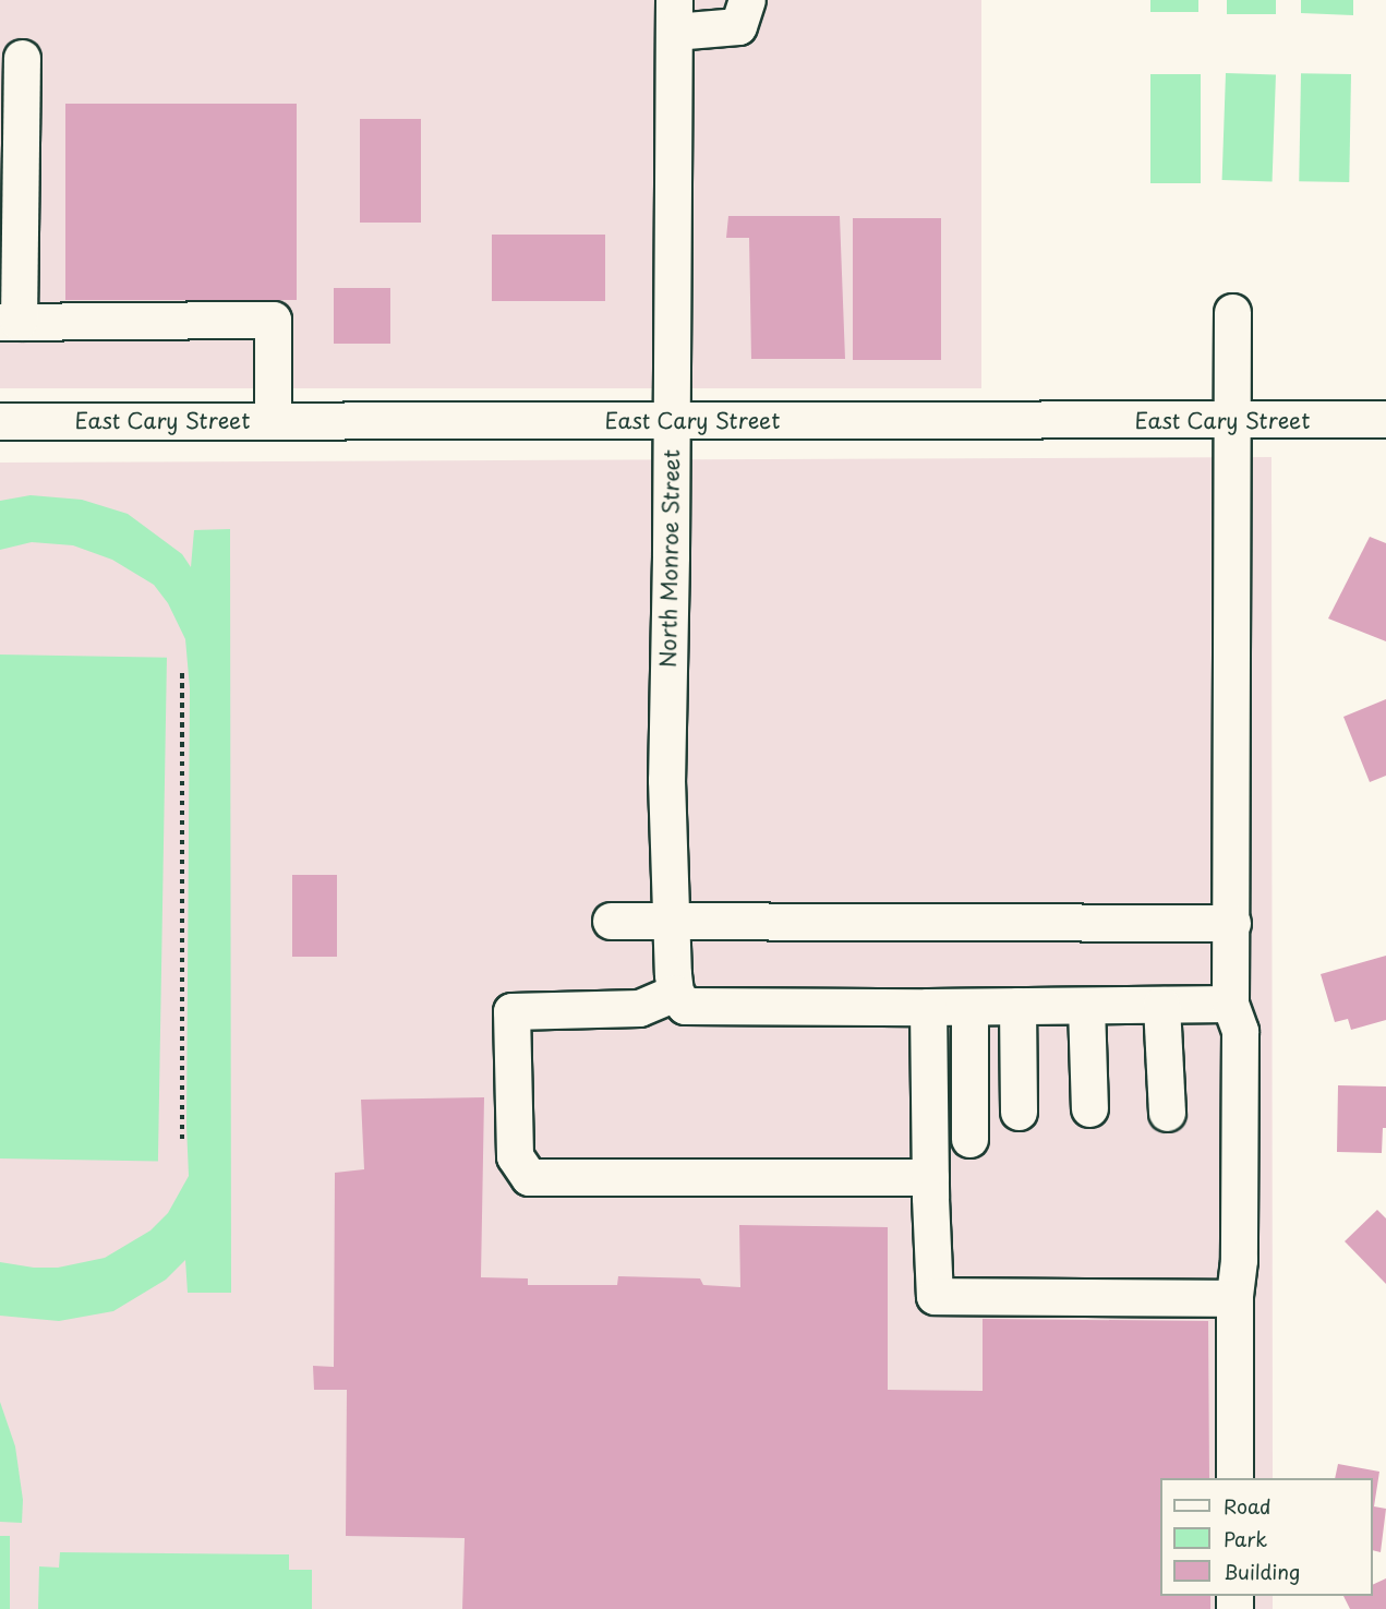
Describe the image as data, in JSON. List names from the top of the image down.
{
  "streets": {
    "street": ["East Cary Street", "North Monroe Street"]
  },
  "crossings": [
    ["East Cary Street", "North Monroe Street"]
  ],
  "legend": ["Road", "Park", "Building"]
}
